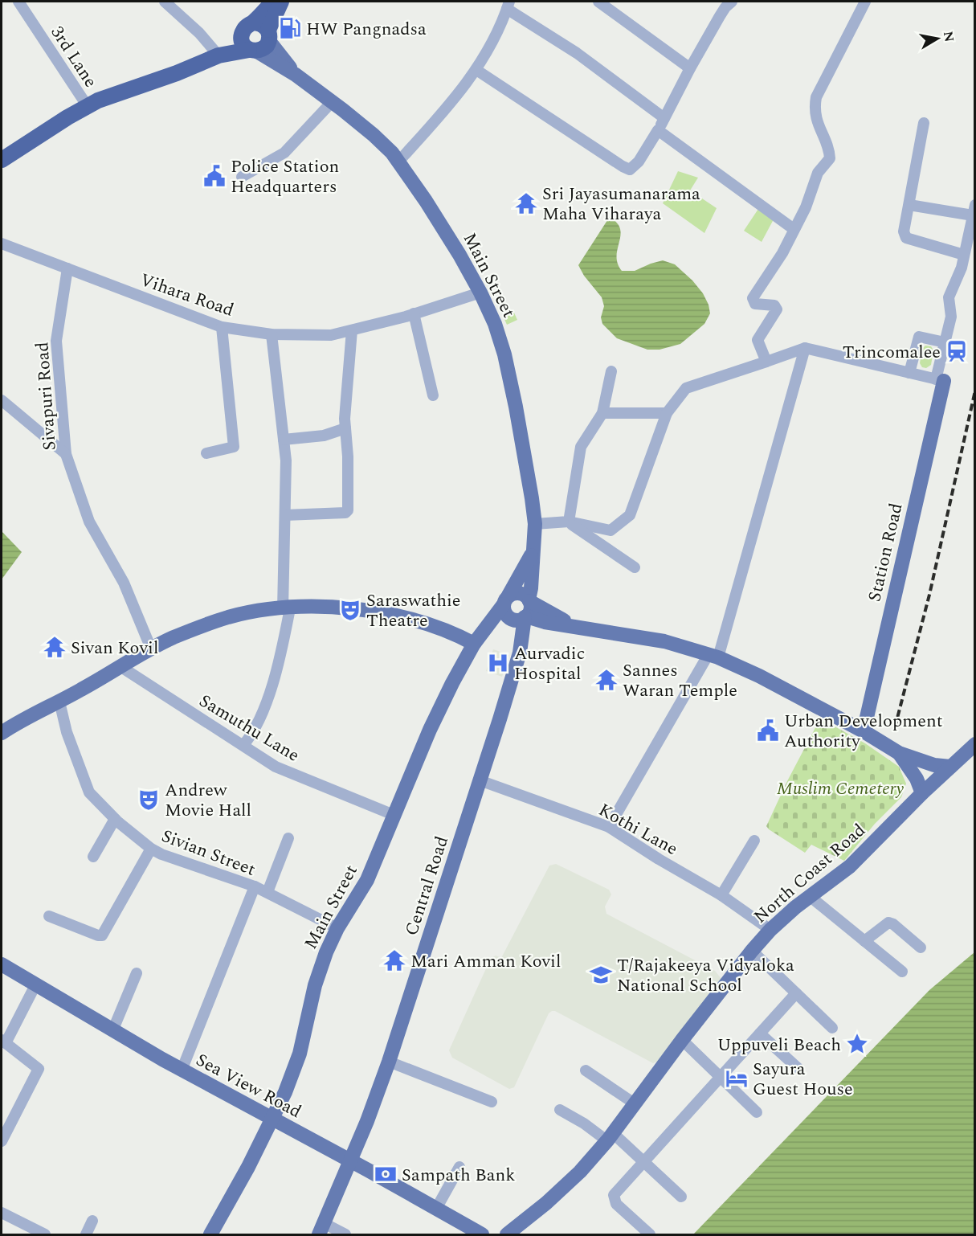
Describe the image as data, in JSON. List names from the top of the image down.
{
  "streets": {
    "main road": [
      "Main Street",
      "Station Road",
      "North Coast Road",
      "Central Road",
      "Sea View Road"
    ],
    "street": [
      "3rd Lane",
      "Vihara Road",
      "Sivapuri Road",
      "Samuthu Lane",
      "Kothi Lane",
      "Sivian Street"
    ]
  },
  "crossings": [
    ["Main Street", "Vihara Road"],
    ["Main Street", "Samuthu Lane"],
    ["Main Street", "Sivian Street"],
    ["Main Street", "Central Road"],
    ["Main Street", "Sea View Road"],
    ["Vihara Road", "Sivapuri Road"],
    ["Kothi Lane", "North Coast Road"],
    ["Kothi Lane", "Central Road"],
    ["Central Road", "Sea View Road"]
  ],
  "parks": ["Muslim Cemetery"],
  "places": {
    "fuel station": ["HW Pangnadsa"],
    "public building": ["Police Station Headquarters", "Urban Development Authority"],
    "temple": [
      "Sri Jayasumanarama Maha Viharaya",
      "Sivan Kovil",
      "Sannes Waran Temple",
      "Mari Amman Kovil"
    ],
    "station": ["Trincomalee"],
    "theatre": ["Saraswathie Theatre", "Andrew Movie Hall"],
    "hospital": ["Aurvadic Hospital"],
    "school or university": ["T/Rajakeeya Vidyaloka National School"],
    "place": ["Uppuveli Beach"],
    "hotel": ["Sayura Guest House"],
    "bank": ["Sampath Bank"]
  },
  "north": "right"
}
